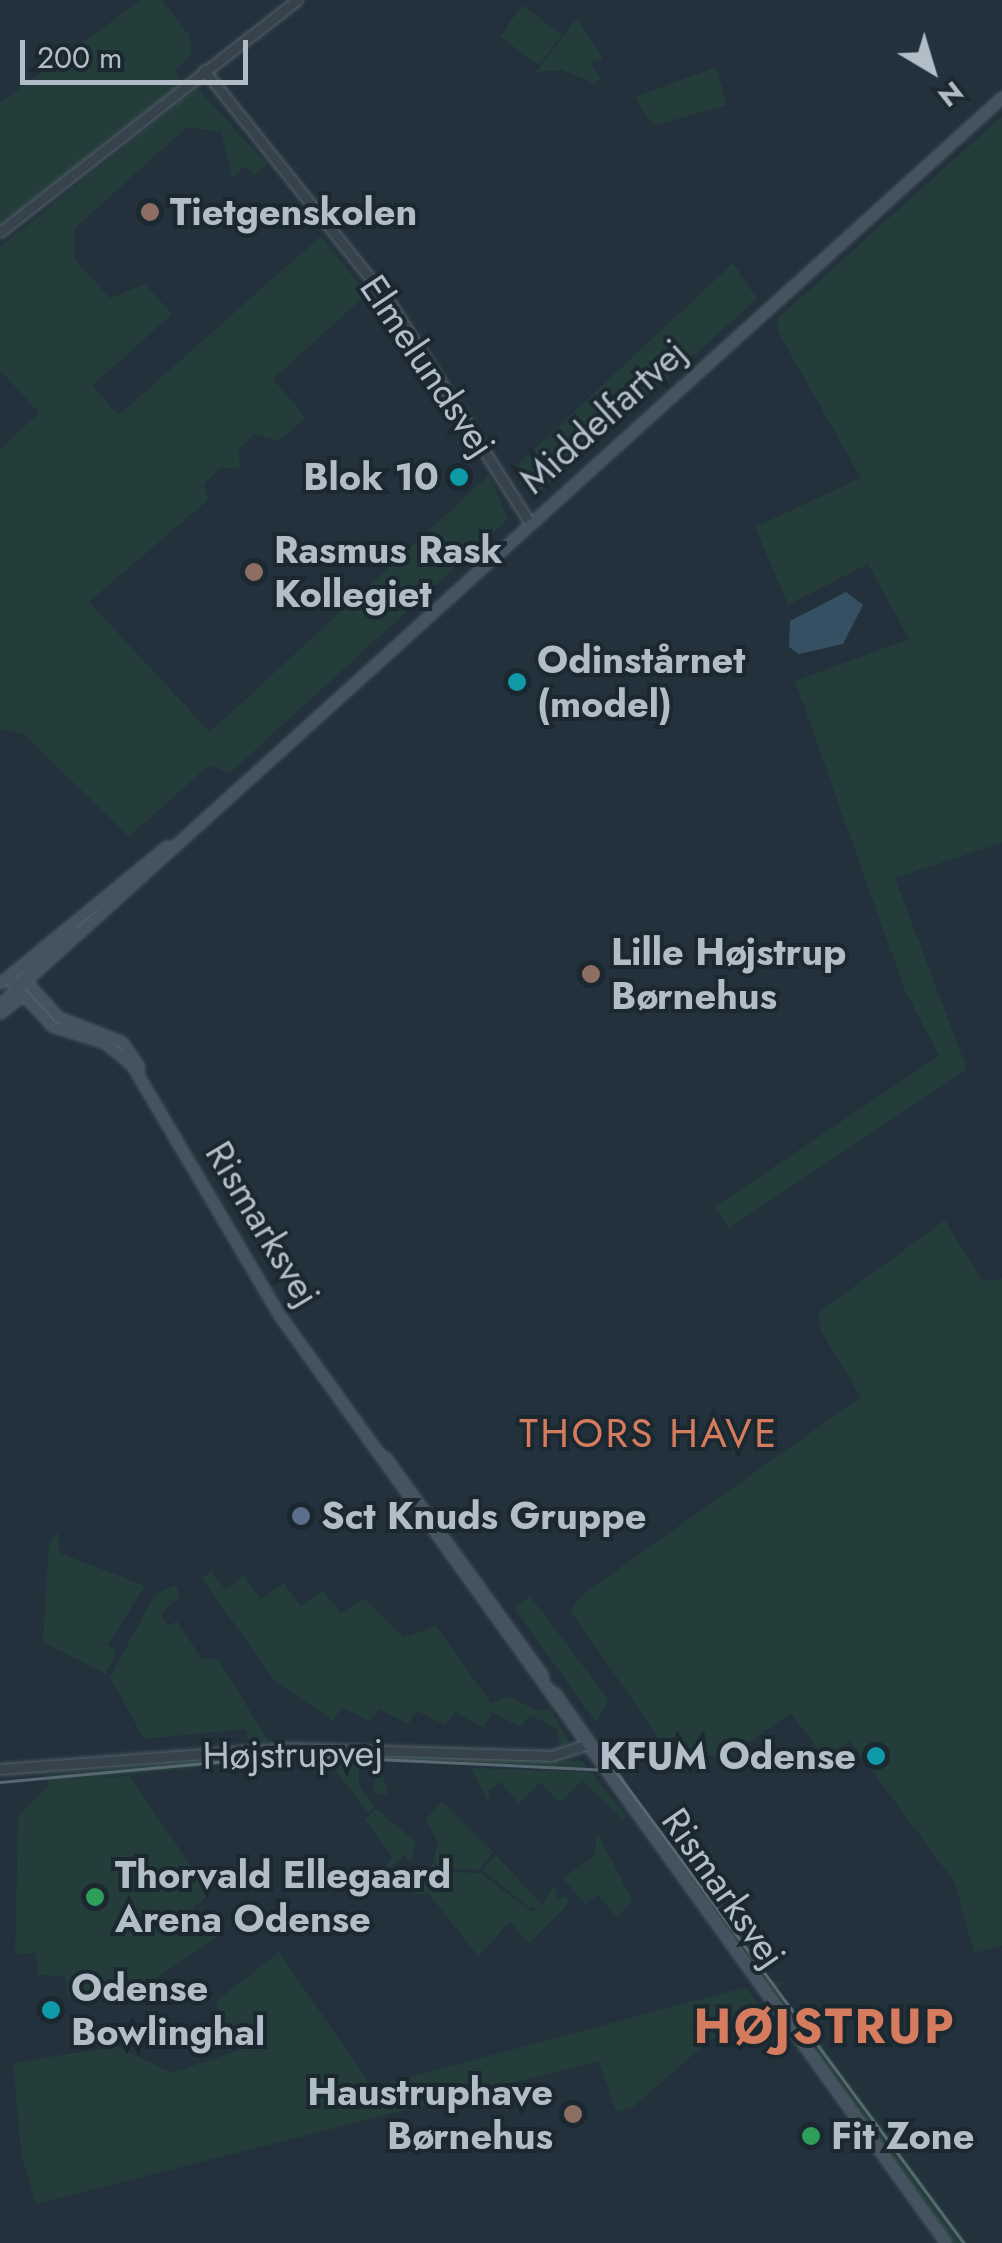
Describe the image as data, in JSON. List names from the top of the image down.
{
  "streets": {
    "main road": ["Middelfartvej", "Rismarksvej"],
    "street": ["Elmelundsvej", "Højstrupvej"]
  },
  "crossings": [
    ["Elmelundsvej", "Middelfartvej"],
    ["Middelfartvej", "Rismarksvej"],
    ["Rismarksvej", "Højstrupvej"]
  ],
  "districts": ["THORS HAVE", "HØJSTRUP"],
  "places": [
    "Tietgenskolen",
    "Blok 10",
    "Rasmus Rask Kollegiet",
    "Odinstårnet (model)",
    "Lille Højstrup Børnehus",
    "Sct Knuds Gruppe",
    "KFUM Odense",
    "Thorvald Ellegaard Arena Odense",
    "Odense Bowlinghal",
    "Haustruphave Børnehus",
    "Fit Zone"
  ],
  "scale_bar": "200 m",
  "north": "bottom right"
}
